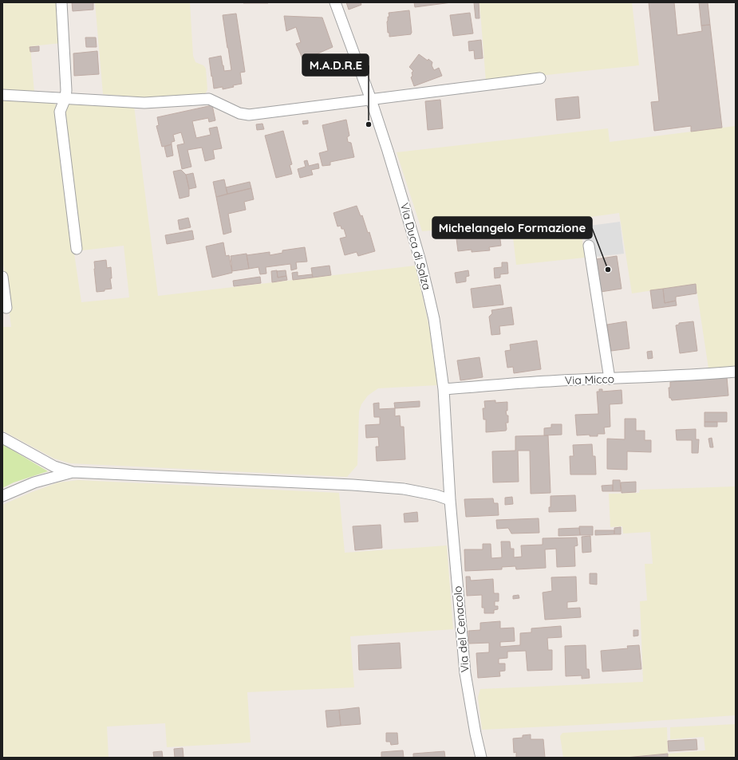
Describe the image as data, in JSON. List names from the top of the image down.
{
  "streets": {
    "street": ["Via Duca di Salza", "Via Micco", "Via del Cenacolo"]
  },
  "crossings": [
    ["Via Duca di Salza", "Via Micco"],
    ["Via Duca di Salza", "Via del Cenacolo"]
  ],
  "places": ["M.A.D.R.E", "Michelangelo Formazione"]
}
